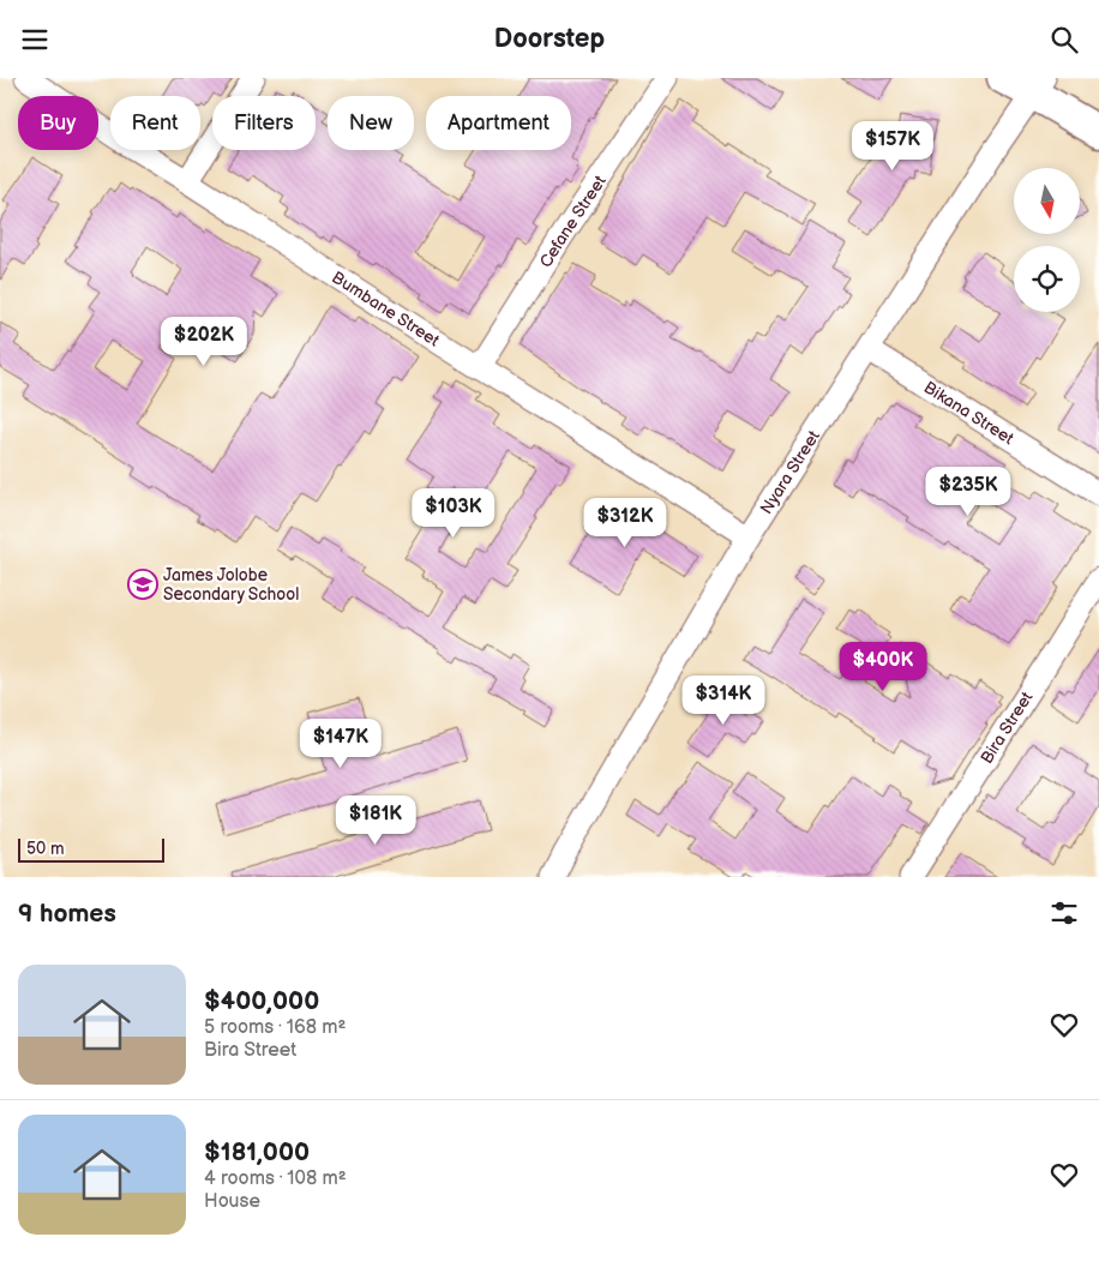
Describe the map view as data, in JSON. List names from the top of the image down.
{
  "streets": {
    "street": [
      "Cefane Street",
      "Bumbane Street",
      "Bikana Street",
      "Nyara Street",
      "Bira Street"
    ]
  },
  "crossings": [
    ["Cefane Street", "Bumbane Street"],
    ["Bumbane Street", "Nyara Street"],
    ["Bikana Street", "Nyara Street"]
  ],
  "places": {
    "school or university": ["James Jolobe Secondary School"]
  },
  "scale_bar": "50 m",
  "north": "bottom",
  "page": {
    "header": "Doorstep",
    "chip": [
      "Buy",
      "Rent",
      "Filters",
      "New",
      "Apartment"
    ],
    "price": [
      "$157K",
      "$202K",
      "$235K",
      "$103K",
      "$312K",
      "$400K",
      "$314K",
      "$147K",
      "$181K"
    ],
    "scale": "50 m",
    "heading": "9 homes",
    "list": [
      {
        "name": "$400,000",
        "note": "5 rooms · 168 m² · Bira Street"
      },
      {
        "name": "$181,000",
        "note": "4 rooms · 108 m² · House"
      }
    ]
  }
}
